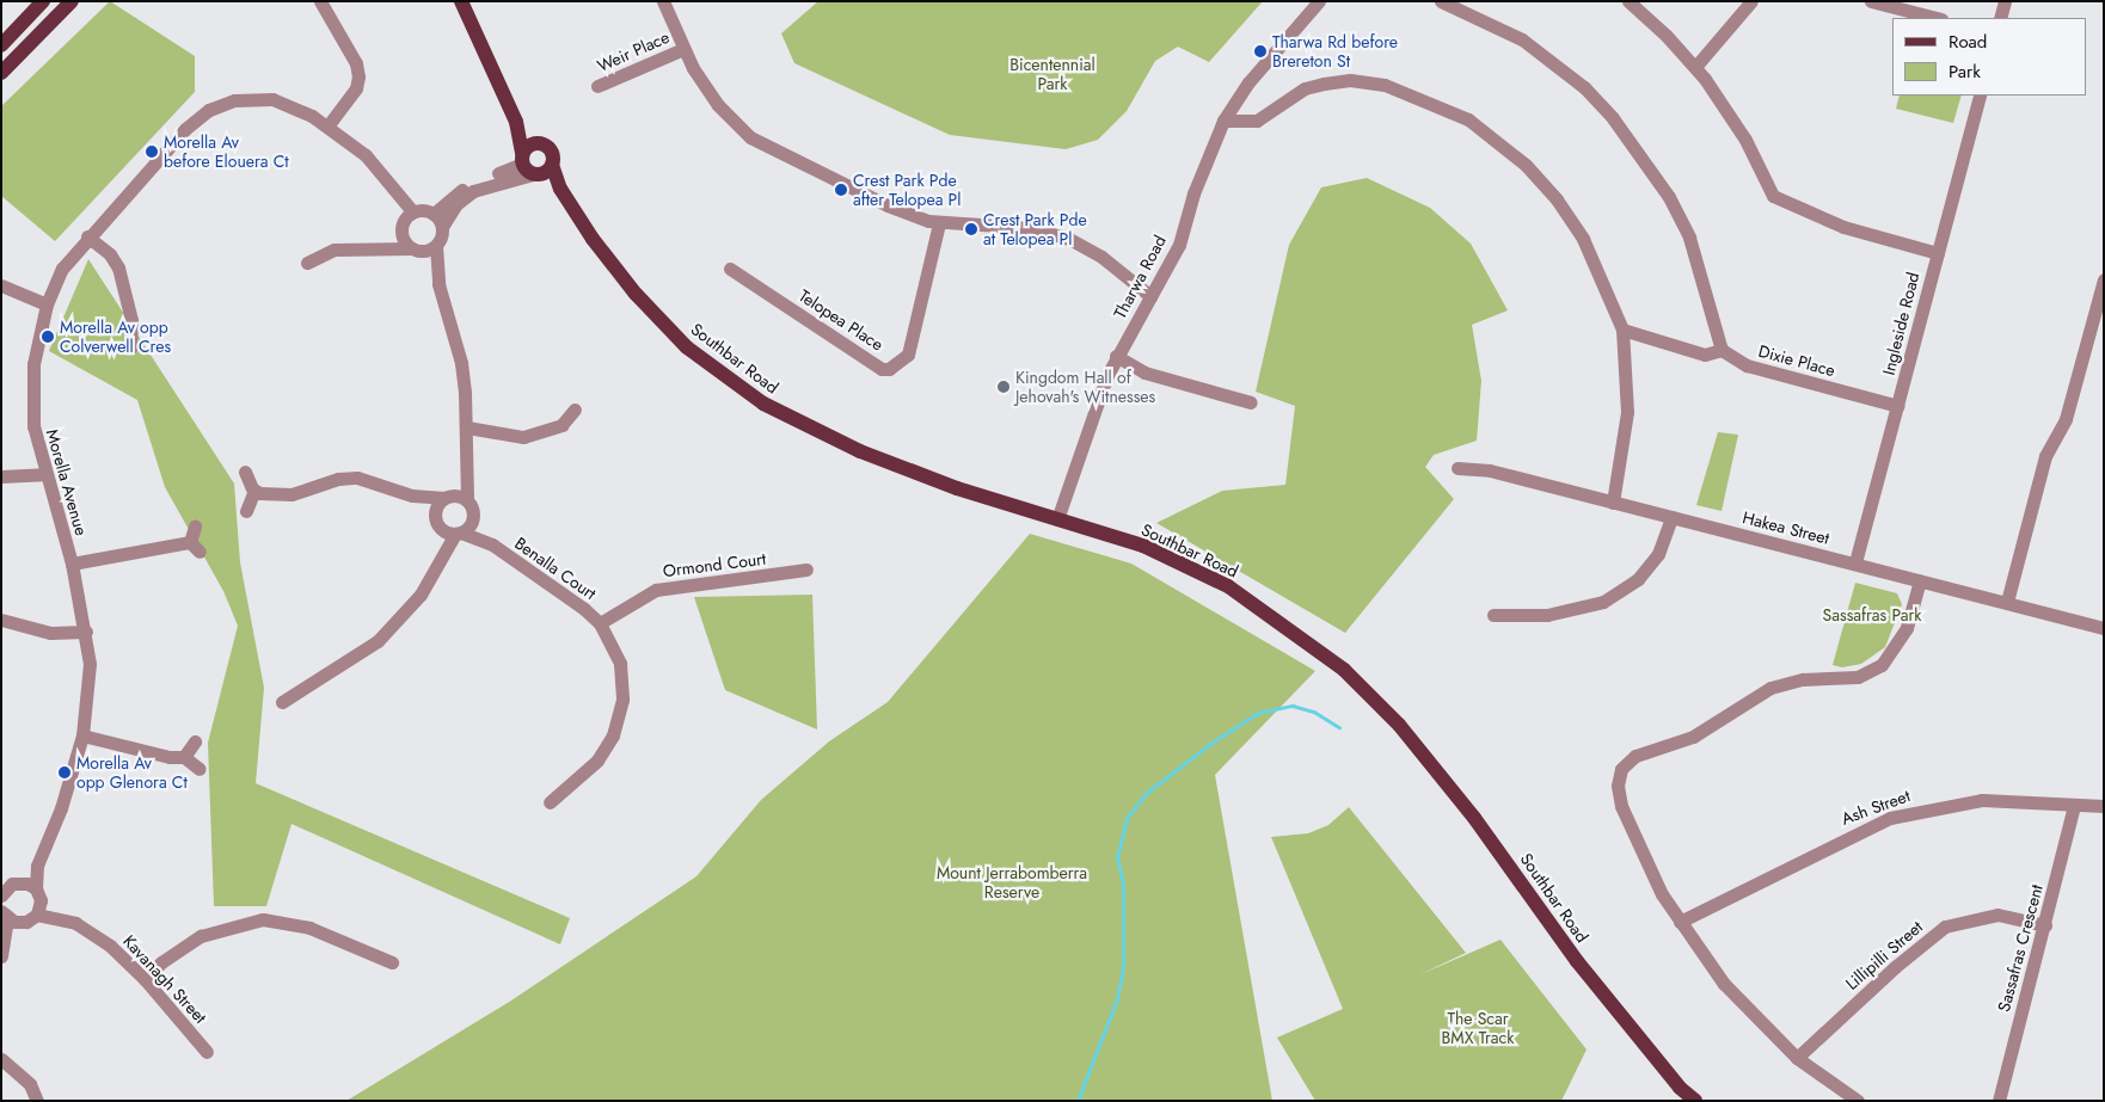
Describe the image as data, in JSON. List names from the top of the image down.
{
  "streets": {
    "main road": ["Southbar Road"],
    "street": [
      "Weir Place",
      "Tharwa Road",
      "Telopea Place",
      "Ingleside Road",
      "Dixie Place",
      "Morella Avenue",
      "Hakea Street",
      "Ormond Court",
      "Benalla Court",
      "Ash Street",
      "Sassafras Crescent",
      "Lillipilli Street",
      "Kavanagh Street"
    ]
  },
  "crossings": [
    ["Tharwa Road", "Southbar Road"],
    ["Ingleside Road", "Dixie Place"],
    ["Ingleside Road", "Hakea Street"],
    ["Morella Avenue", "Kavanagh Street"],
    ["Ormond Court", "Benalla Court"],
    ["Ash Street", "Sassafras Crescent"],
    ["Sassafras Crescent", "Lillipilli Street"]
  ],
  "parks": [
    "Bicentennial Park",
    "Sassafras Park",
    "Mount Jerrabomberra Reserve",
    "The Scar BMX Track"
  ],
  "places": [
    "Tharwa Rd before Brereton St",
    "Morella Av before Elouera Ct",
    "Crest Park Pde after Telopea Pl",
    "Crest Park Pde at Telopea Pl",
    "Morella Av opp Colverwell Cres",
    "Kingdom Hall of Jehovah's Witnesses",
    "Morella Av opp Glenora Ct"
  ],
  "legend": ["Road", "Park"]
}
